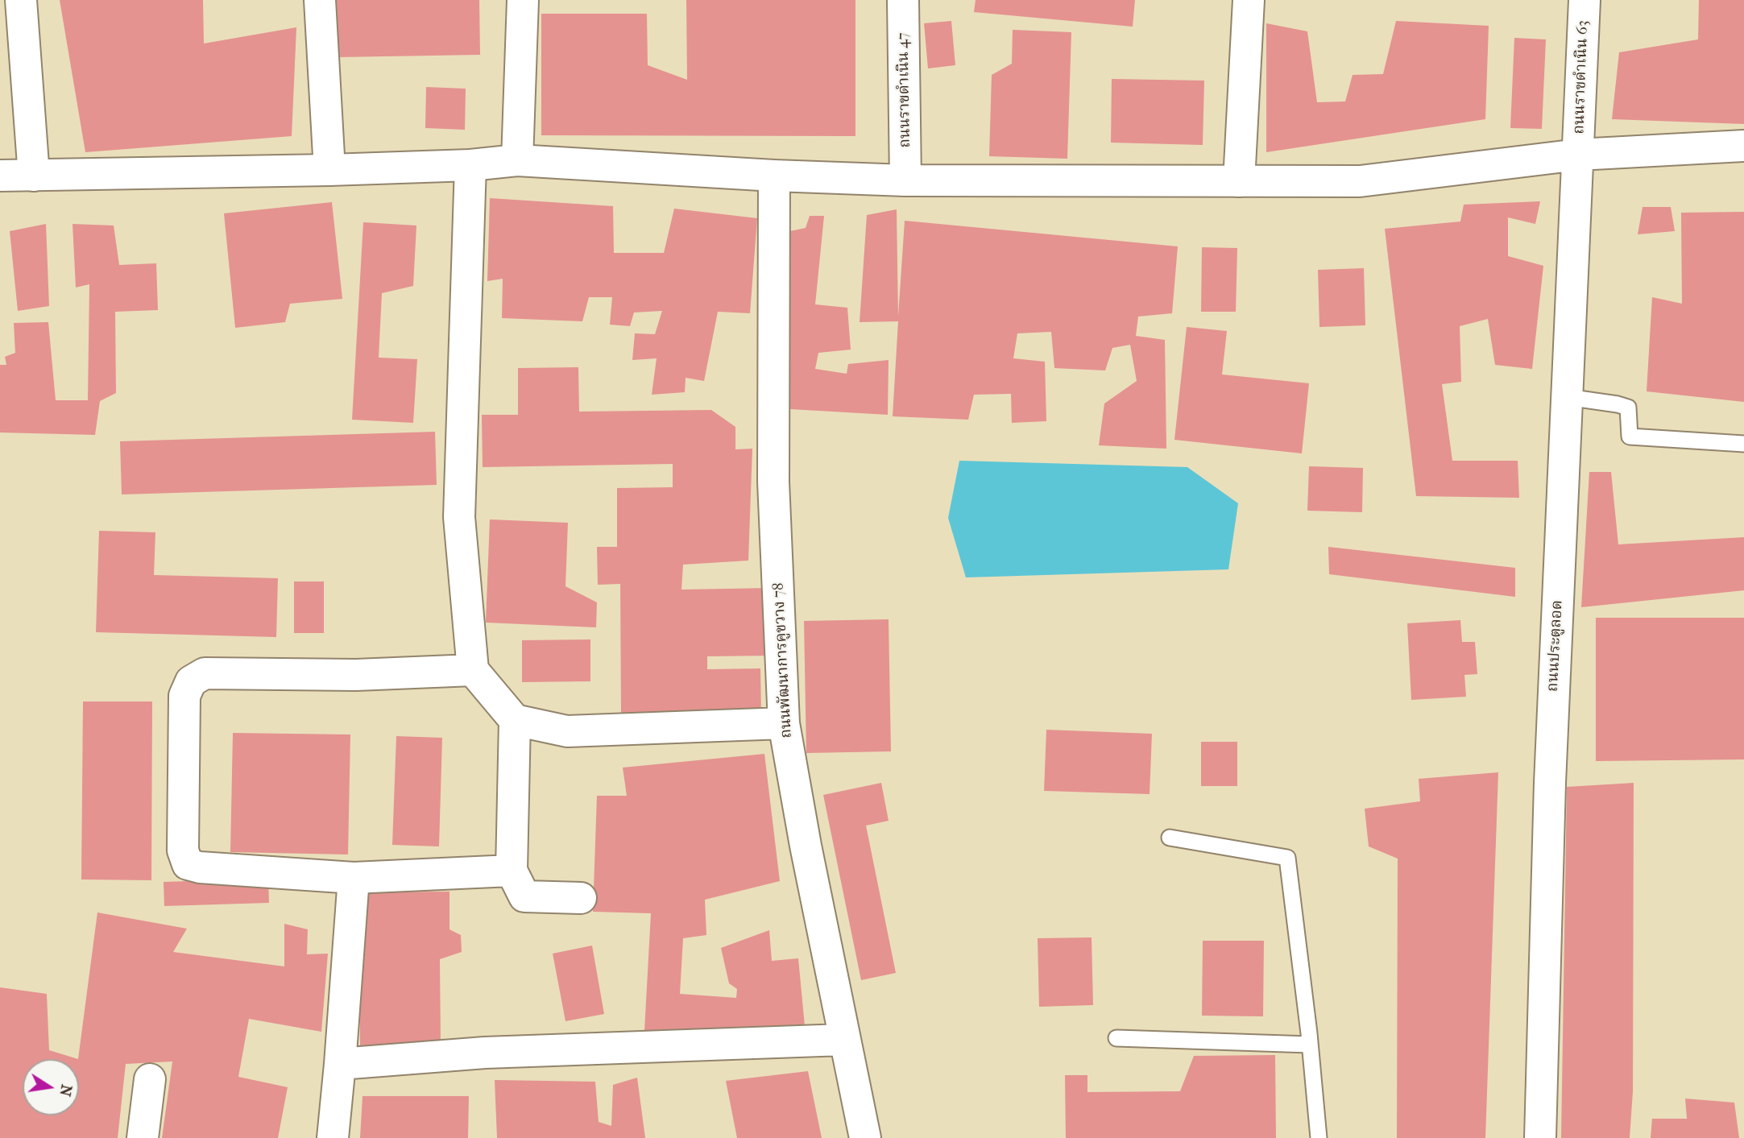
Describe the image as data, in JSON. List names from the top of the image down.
{
  "streets": {
    "street": [
      "ถนนราขดำเนิน 63",
      "ถนนราขดำเนิน 47",
      "ถนนประตูลอด",
      "ถนนพัฒนาการคูขวาง 78"
    ]
  },
  "crossings": [
    ["ถนนราขดำเนิน 63", "ถนนประตูลอด"]
  ],
  "north": "right"
}
